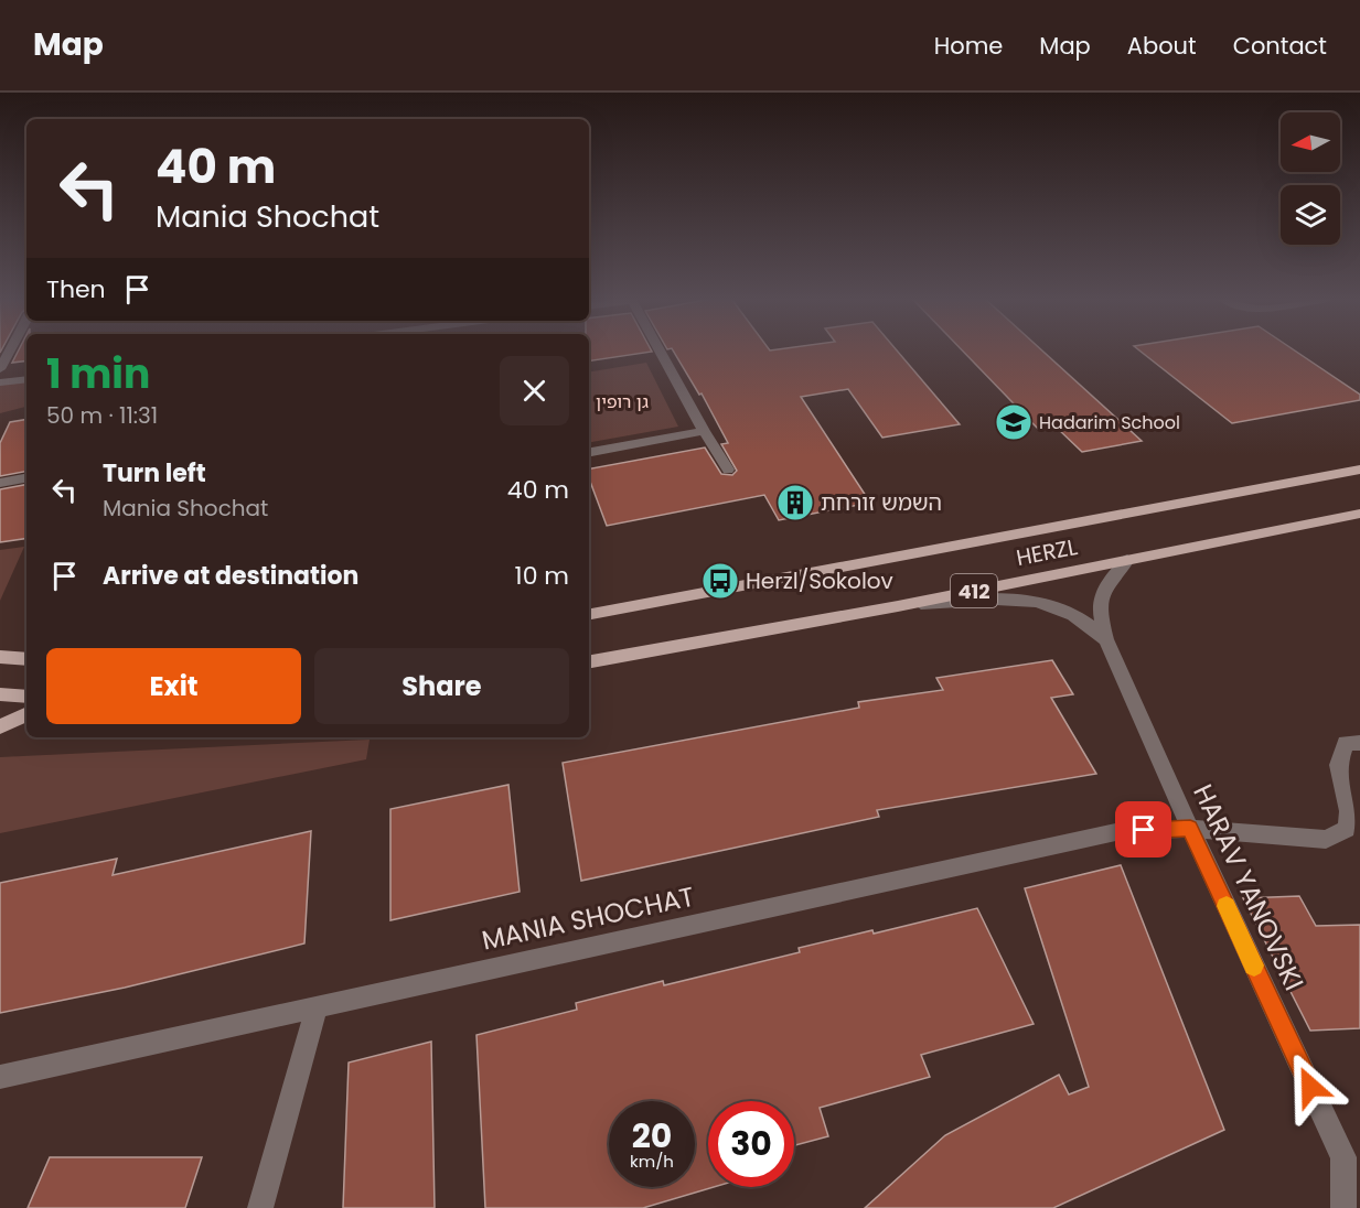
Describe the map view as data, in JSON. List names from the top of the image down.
{
  "streets": {
    "main road": ["HERZL", "412"],
    "street": ["HARAV YANOVSKI", "MANIA SHOCHAT"]
  },
  "crossings": [
    ["HERZL", "HARAV YANOVSKI"],
    ["HARAV YANOVSKI", "MANIA SHOCHAT"]
  ],
  "parks": ["גן רופין"],
  "places": {
    "school or university": ["Hadarim School"],
    "building": ["השמש זורחת"],
    "bus stop": ["Herzl/Sokolov"]
  },
  "north": "left",
  "page": {
    "header": "Map",
    "nav": [
      "Home",
      "Map",
      "About",
      "Contact"
    ],
    "turn": ["40 m", "Mania Shochat"],
    "then": "Then",
    "heading": ["1 min", "50 m · 11:31"],
    "list": [
      {
        "name": "Turn left",
        "note": "Mania Shochat",
        "value": "40 m"
      },
      {
        "name": "Arrive at destination",
        "value": "10 m"
      }
    ],
    "buttons": ["Exit", "Share"],
    "speed": "20 km/h",
    "limit": "30"
  }
}
